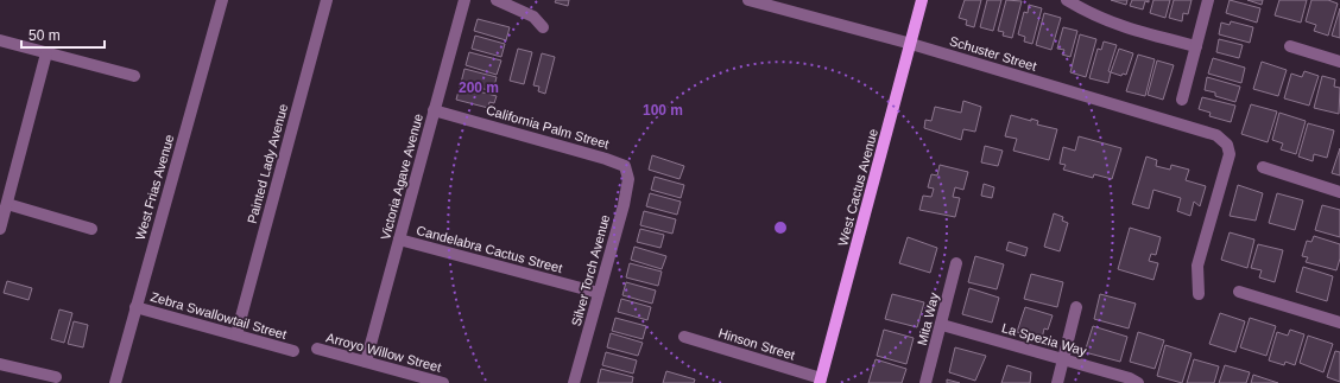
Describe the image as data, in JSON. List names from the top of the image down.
{
  "streets": {
    "main road": ["West Cactus Avenue"],
    "street": [
      "Schuster Street",
      "California Palm Street",
      "Painted Lady Avenue",
      "Victoria Agave Avenue",
      "West Frias Avenue",
      "Candelabra Cactus Street",
      "Silver Torch Avenue",
      "Zebra Swallowtail Street",
      "Mita Way",
      "La Spezia Way",
      "Hinson Street",
      "Arroyo Willow Street"
    ]
  },
  "crossings": [
    ["Schuster Street", "West Cactus Avenue"],
    ["California Palm Street", "Victoria Agave Avenue"],
    ["California Palm Street", "Silver Torch Avenue"],
    ["Painted Lady Avenue", "Zebra Swallowtail Street"],
    ["Victoria Agave Avenue", "Candelabra Cactus Street"],
    ["Victoria Agave Avenue", "Arroyo Willow Street"],
    ["West Frias Avenue", "Zebra Swallowtail Street"],
    ["West Cactus Avenue", "Hinson Street"],
    ["Candelabra Cactus Street", "Silver Torch Avenue"],
    ["Mita Way", "La Spezia Way"]
  ],
  "scale_bar": "50 m",
  "rings": ["200 m", "100 m"]
}
